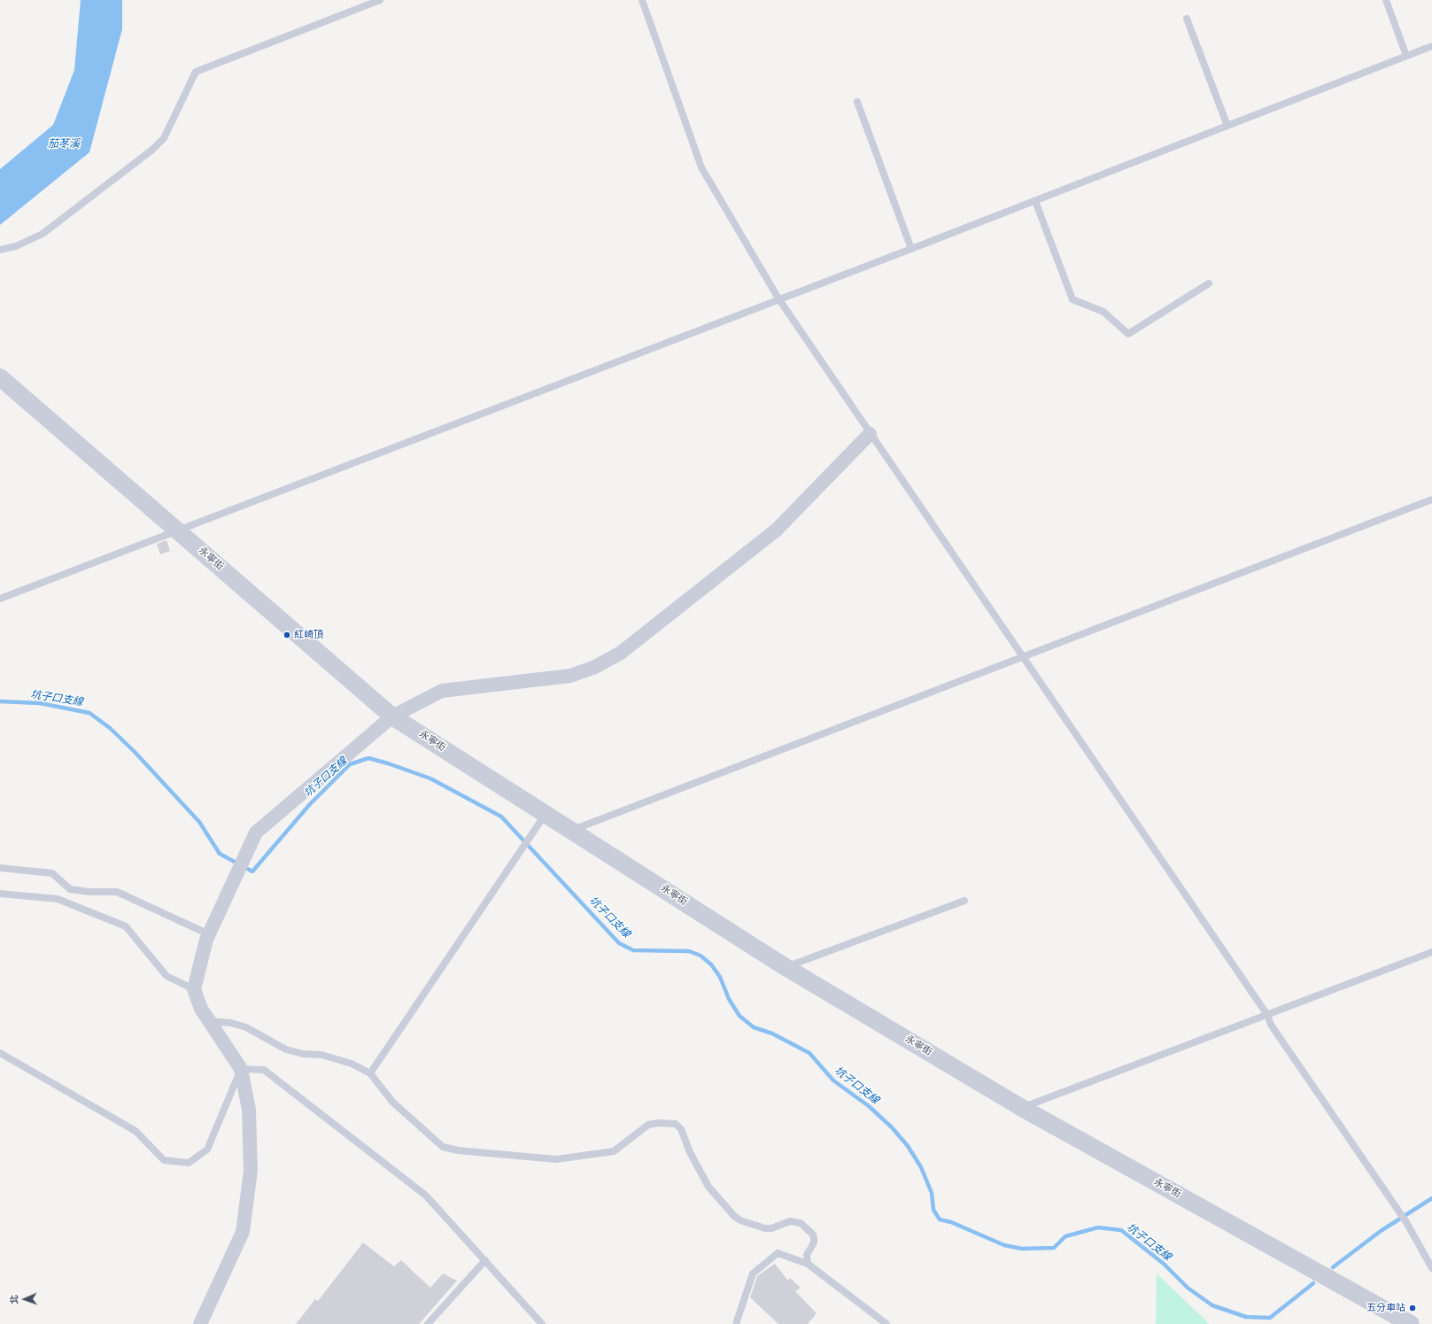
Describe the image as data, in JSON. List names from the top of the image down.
{
  "streets": {
    "street": ["永寧街"]
  },
  "water": ["茄苳溪", "坑子口支線"],
  "places": ["紅崎頂", "五分車站"],
  "north": "left"
}
